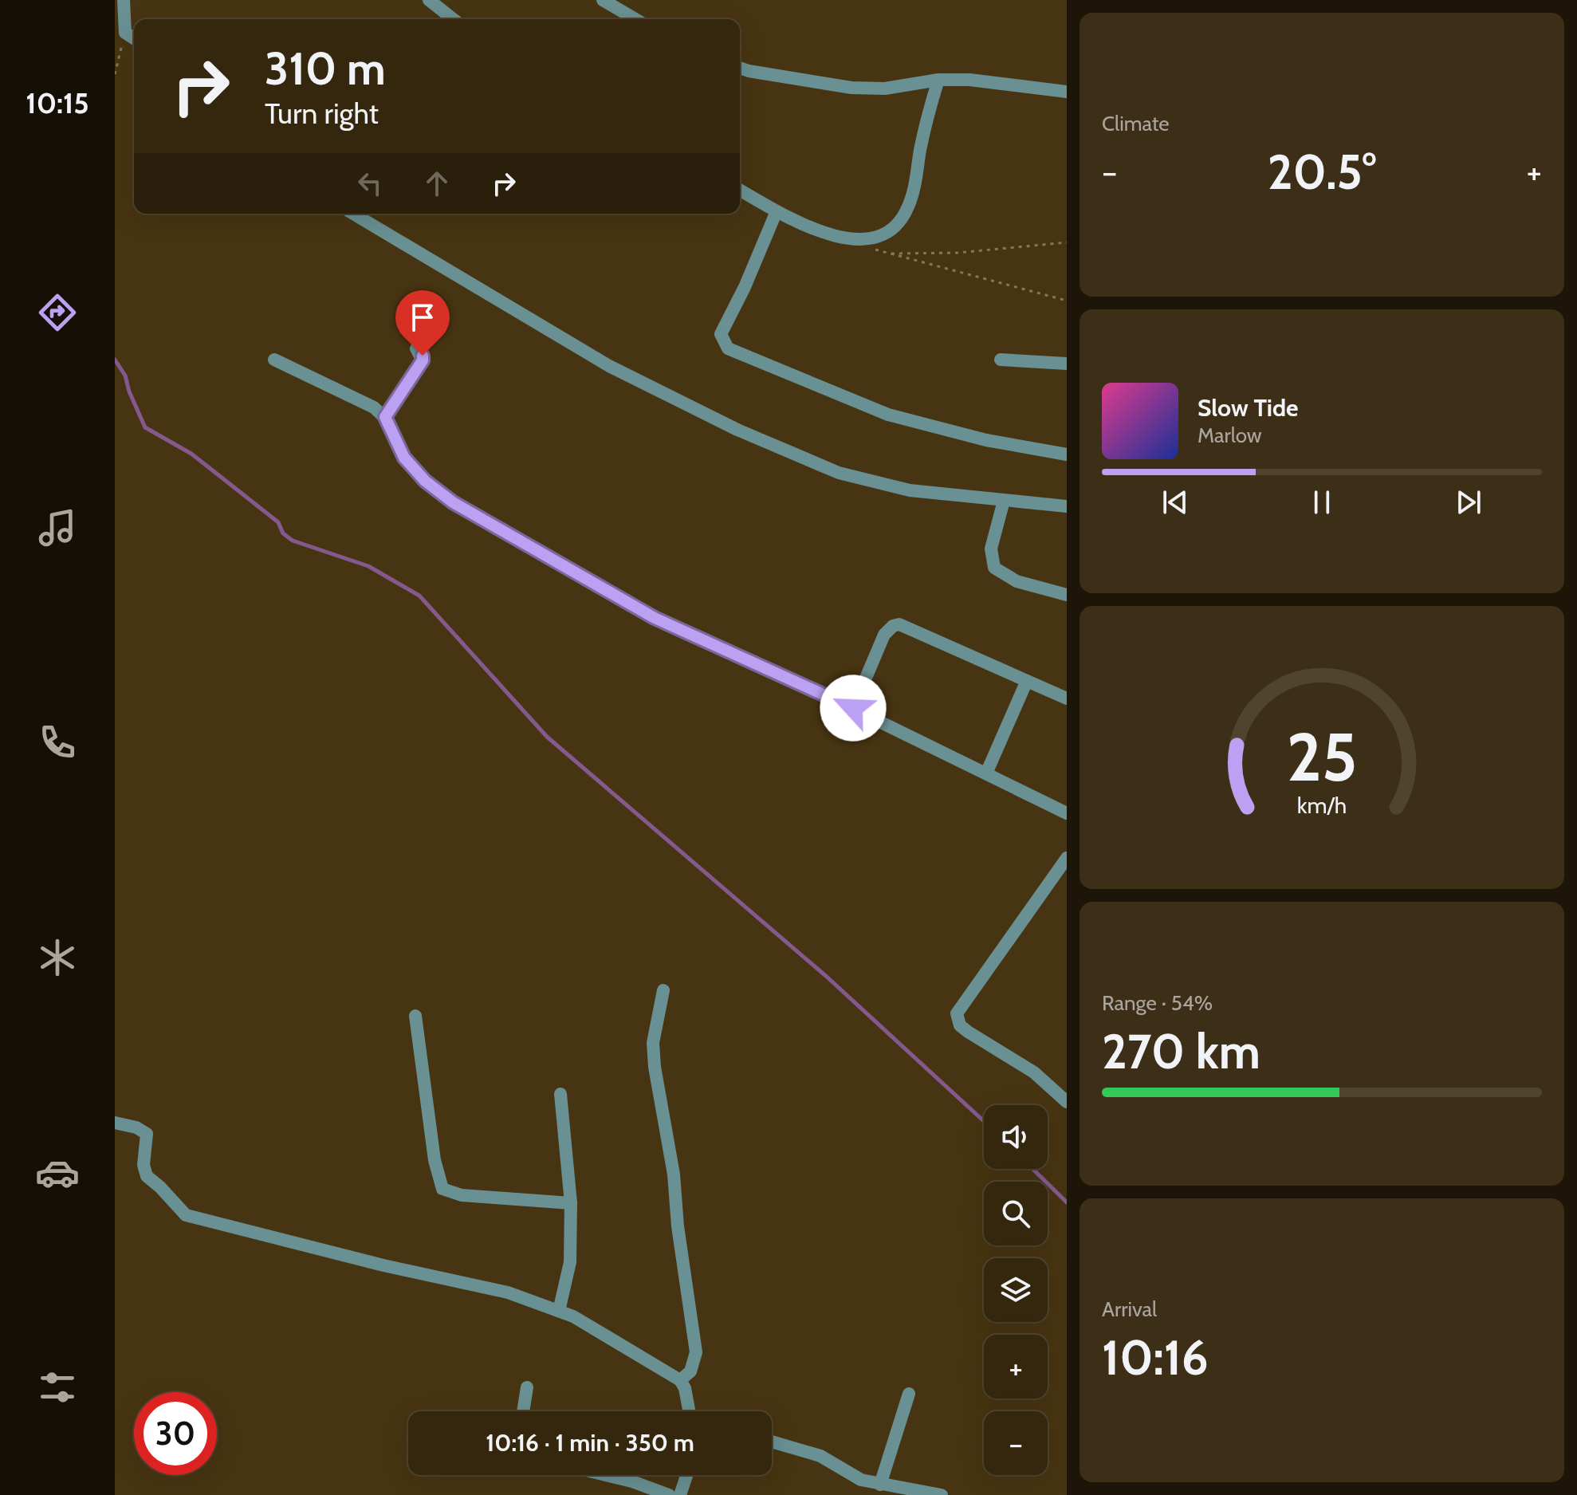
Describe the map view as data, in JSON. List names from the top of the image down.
{
  "page": {
    "tabs": "10:15",
    "tile": [
      "Climate",
      ["Range · 54%", "270 km"],
      ["Arrival", "10:16"]
    ],
    "turn": ["310 m", "Turn right"],
    "heat": ["−", "20.5°", "+"],
    "song": ["Slow Tide", "Marlow"],
    "map_buttons": ["+", "−"],
    "limit": "30",
    "trip": "10:16 · 1 min · 350 m",
    "gauge": ["25", "km/h"]
  }
}
